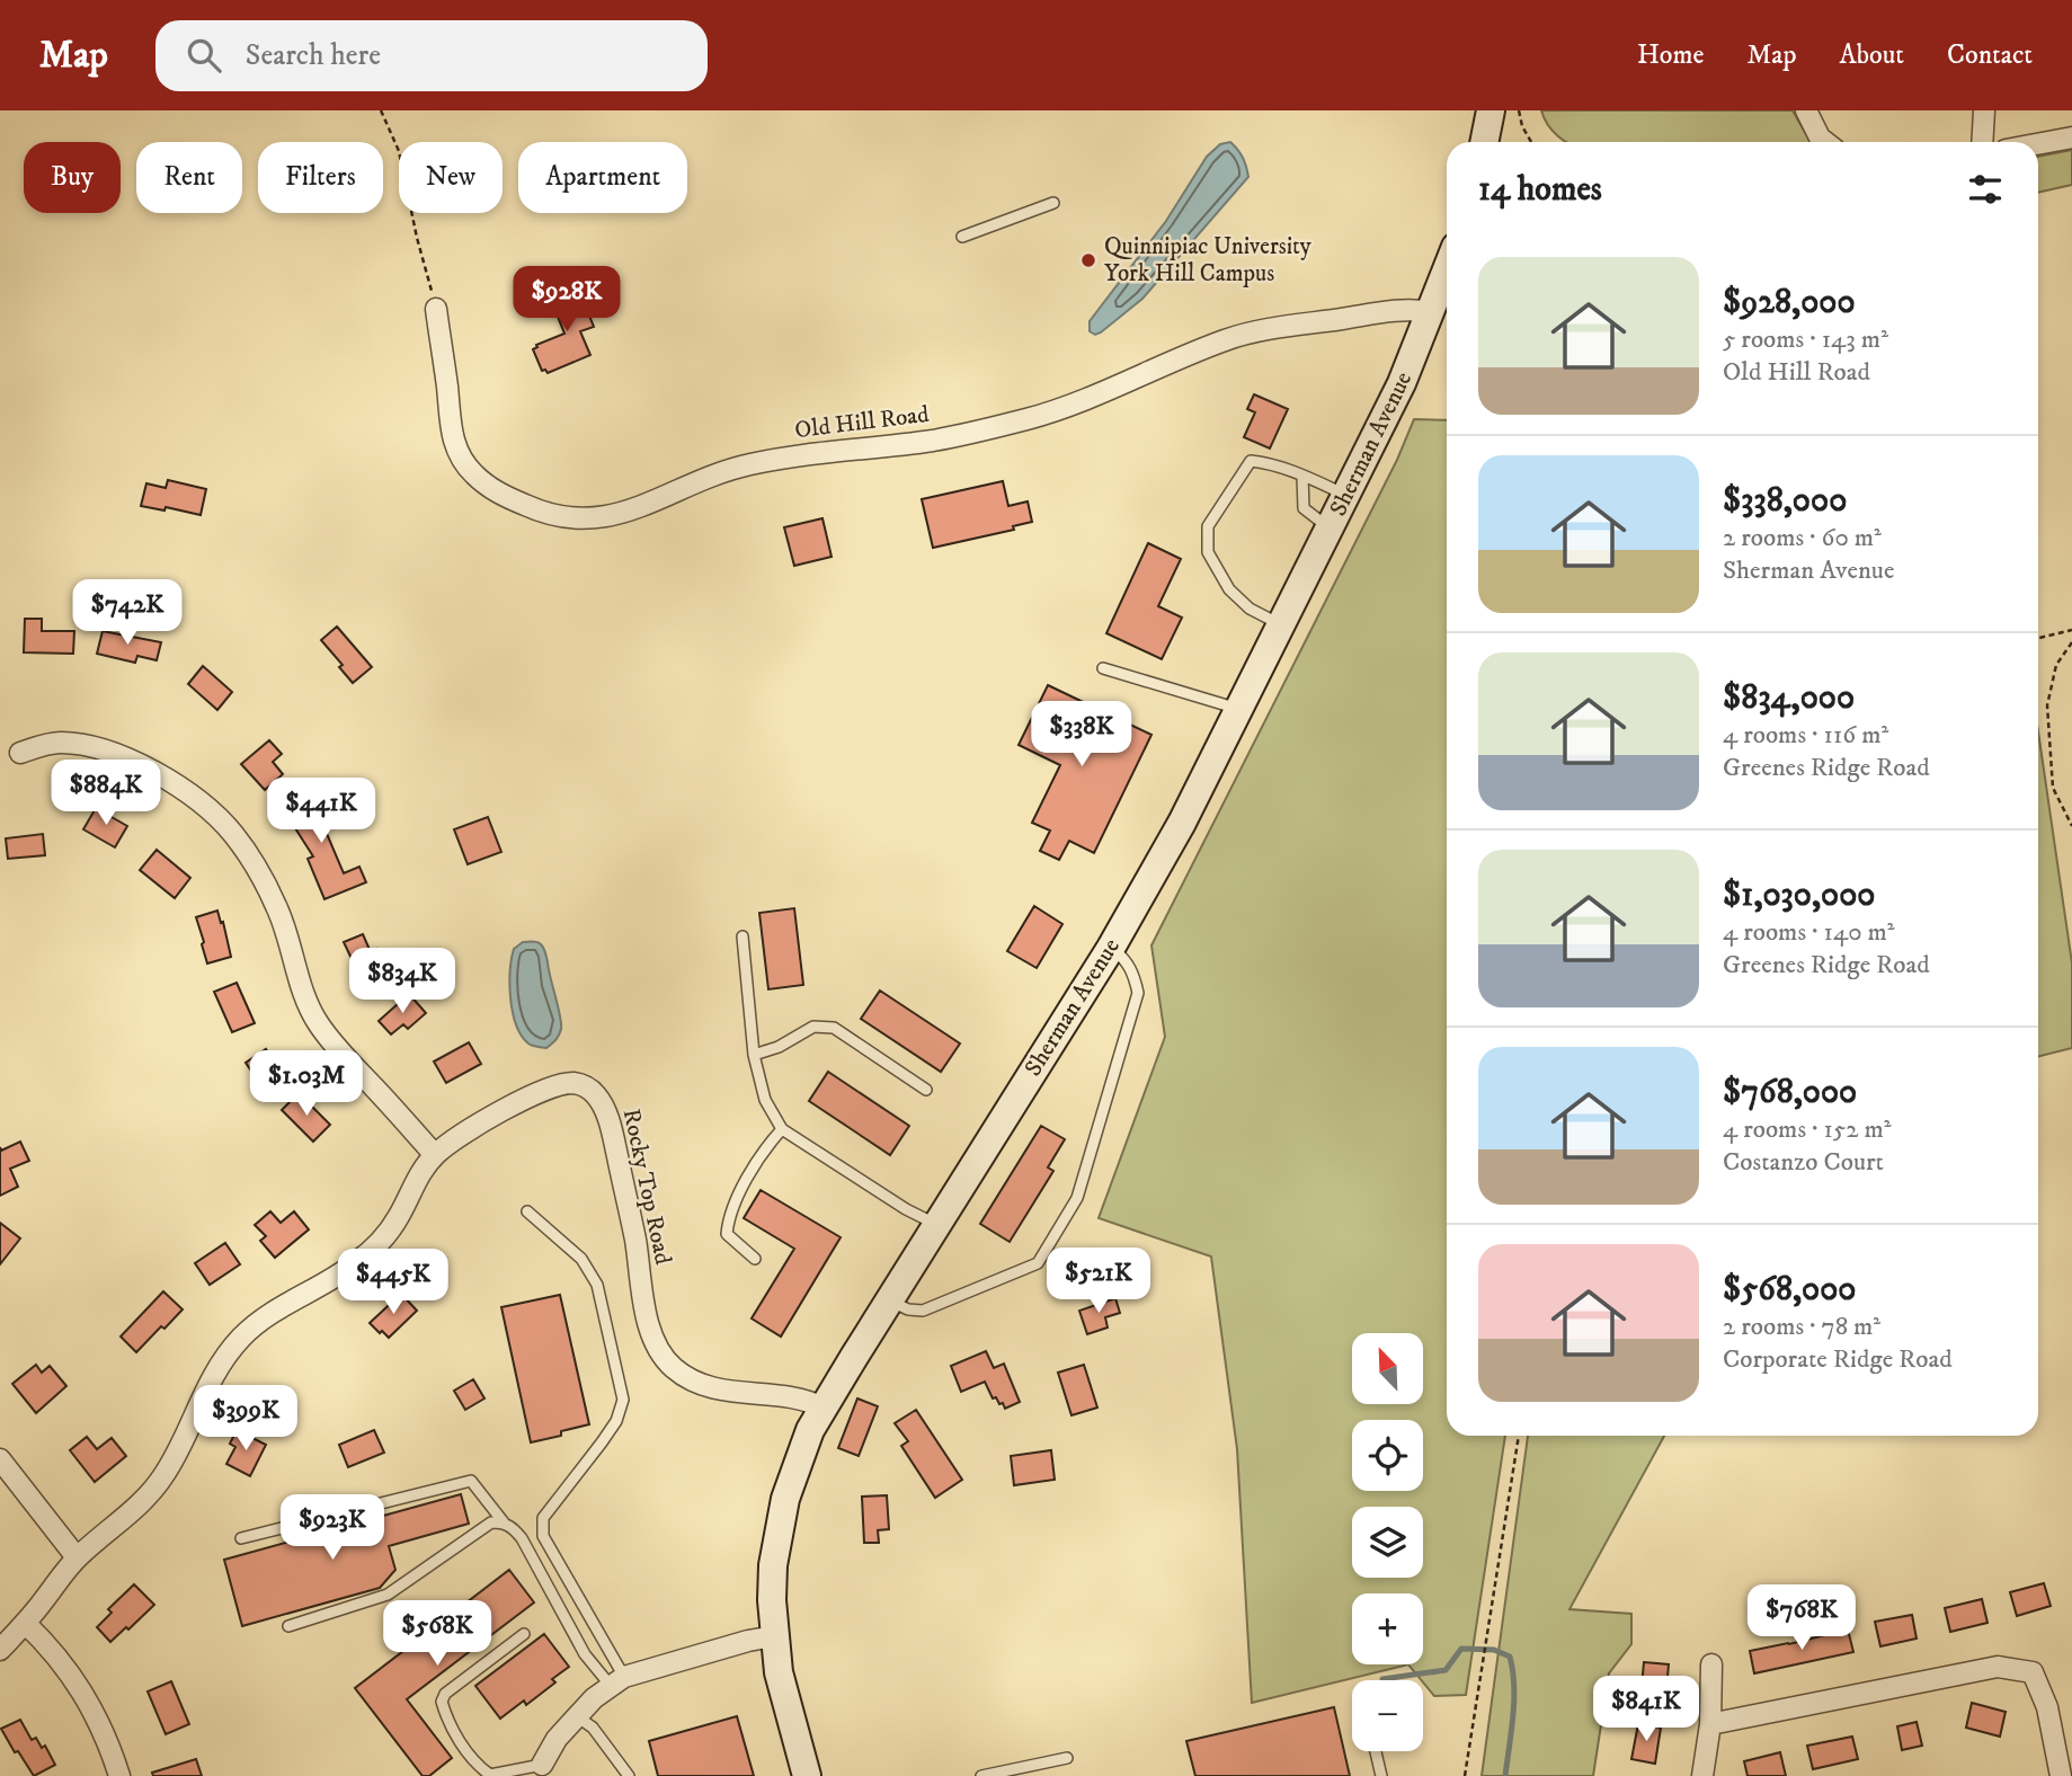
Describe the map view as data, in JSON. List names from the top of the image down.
{
  "streets": {
    "main road": ["Sherman Avenue"],
    "street": ["Old Hill Road", "Rocky Top Road"]
  },
  "crossings": [
    ["Old Hill Road", "Sherman Avenue"],
    ["Sherman Avenue", "Rocky Top Road"]
  ],
  "places": ["Quinnipiac University York Hill Campus"],
  "north": "top left",
  "page": {
    "header": "Map",
    "search": "Search here",
    "nav": [
      "Home",
      "Map",
      "About",
      "Contact"
    ],
    "chip": [
      "Buy",
      "Rent",
      "Filters",
      "New",
      "Apartment"
    ],
    "heading": "14 homes",
    "list": [
      {
        "name": "$928,000",
        "note": "5 rooms · 143 m² · Old Hill Road"
      },
      {
        "name": "$338,000",
        "note": "2 rooms · 60 m² · Sherman Avenue"
      },
      {
        "name": "$834,000",
        "note": "4 rooms · 116 m² · Greenes Ridge Road"
      },
      {
        "name": "$1,030,000",
        "note": "4 rooms · 140 m² · Greenes Ridge Road"
      },
      {
        "name": "$768,000",
        "note": "4 rooms · 152 m² · Costanzo Court"
      },
      {
        "name": "$568,000",
        "note": "2 rooms · 78 m² · Corporate Ridge Road"
      }
    ],
    "price": [
      "$928K",
      "$742K",
      "$338K",
      "$884K",
      "$441K",
      "$834K",
      "$1.03M",
      "$521K",
      "$445K",
      "$399K",
      "$923K",
      "$768K",
      "$568K",
      "$841K"
    ],
    "map_buttons": ["+", "−"]
  }
}
